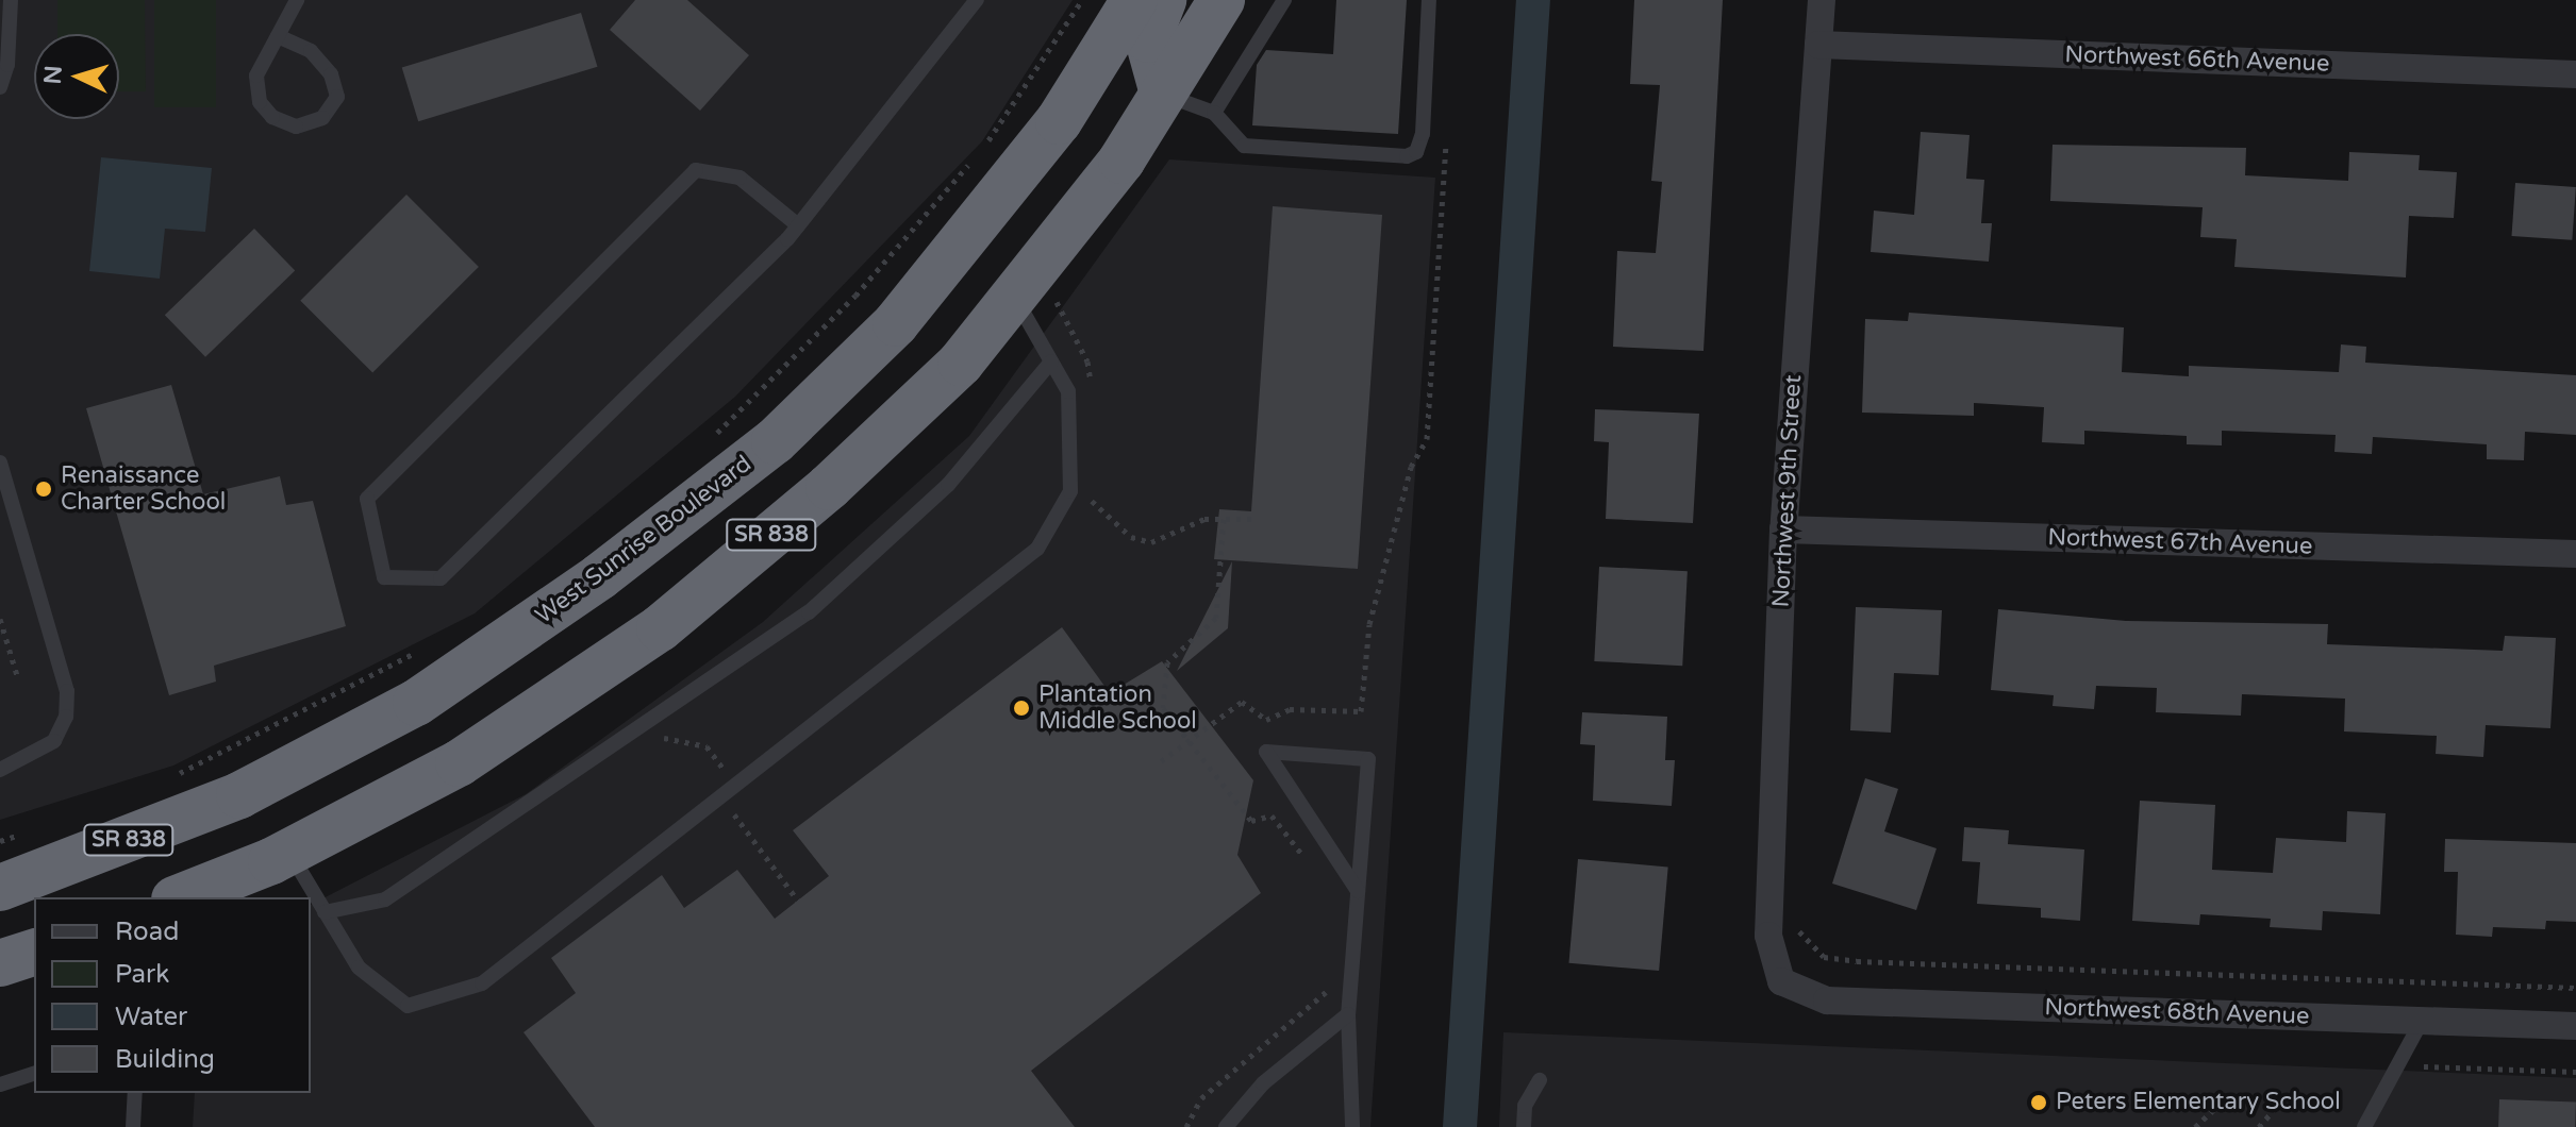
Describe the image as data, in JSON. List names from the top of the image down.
{
  "streets": {
    "highway": ["SR 838", "West Sunrise Boulevard"],
    "street": [
      "Northwest 66th Avenue",
      "Northwest 9th Street",
      "Northwest 67th Avenue",
      "Northwest 68th Avenue"
    ]
  },
  "crossings": [
    ["Northwest 66th Avenue", "Northwest 9th Street"],
    ["Northwest 9th Street", "Northwest 67th Avenue"],
    ["Northwest 9th Street", "Northwest 68th Avenue"]
  ],
  "places": ["Renaissance Charter School", "Plantation Middle School", "Peters Elementary School"],
  "legend": [
    "Road",
    "Park",
    "Water",
    "Building"
  ],
  "north": "left"
}
